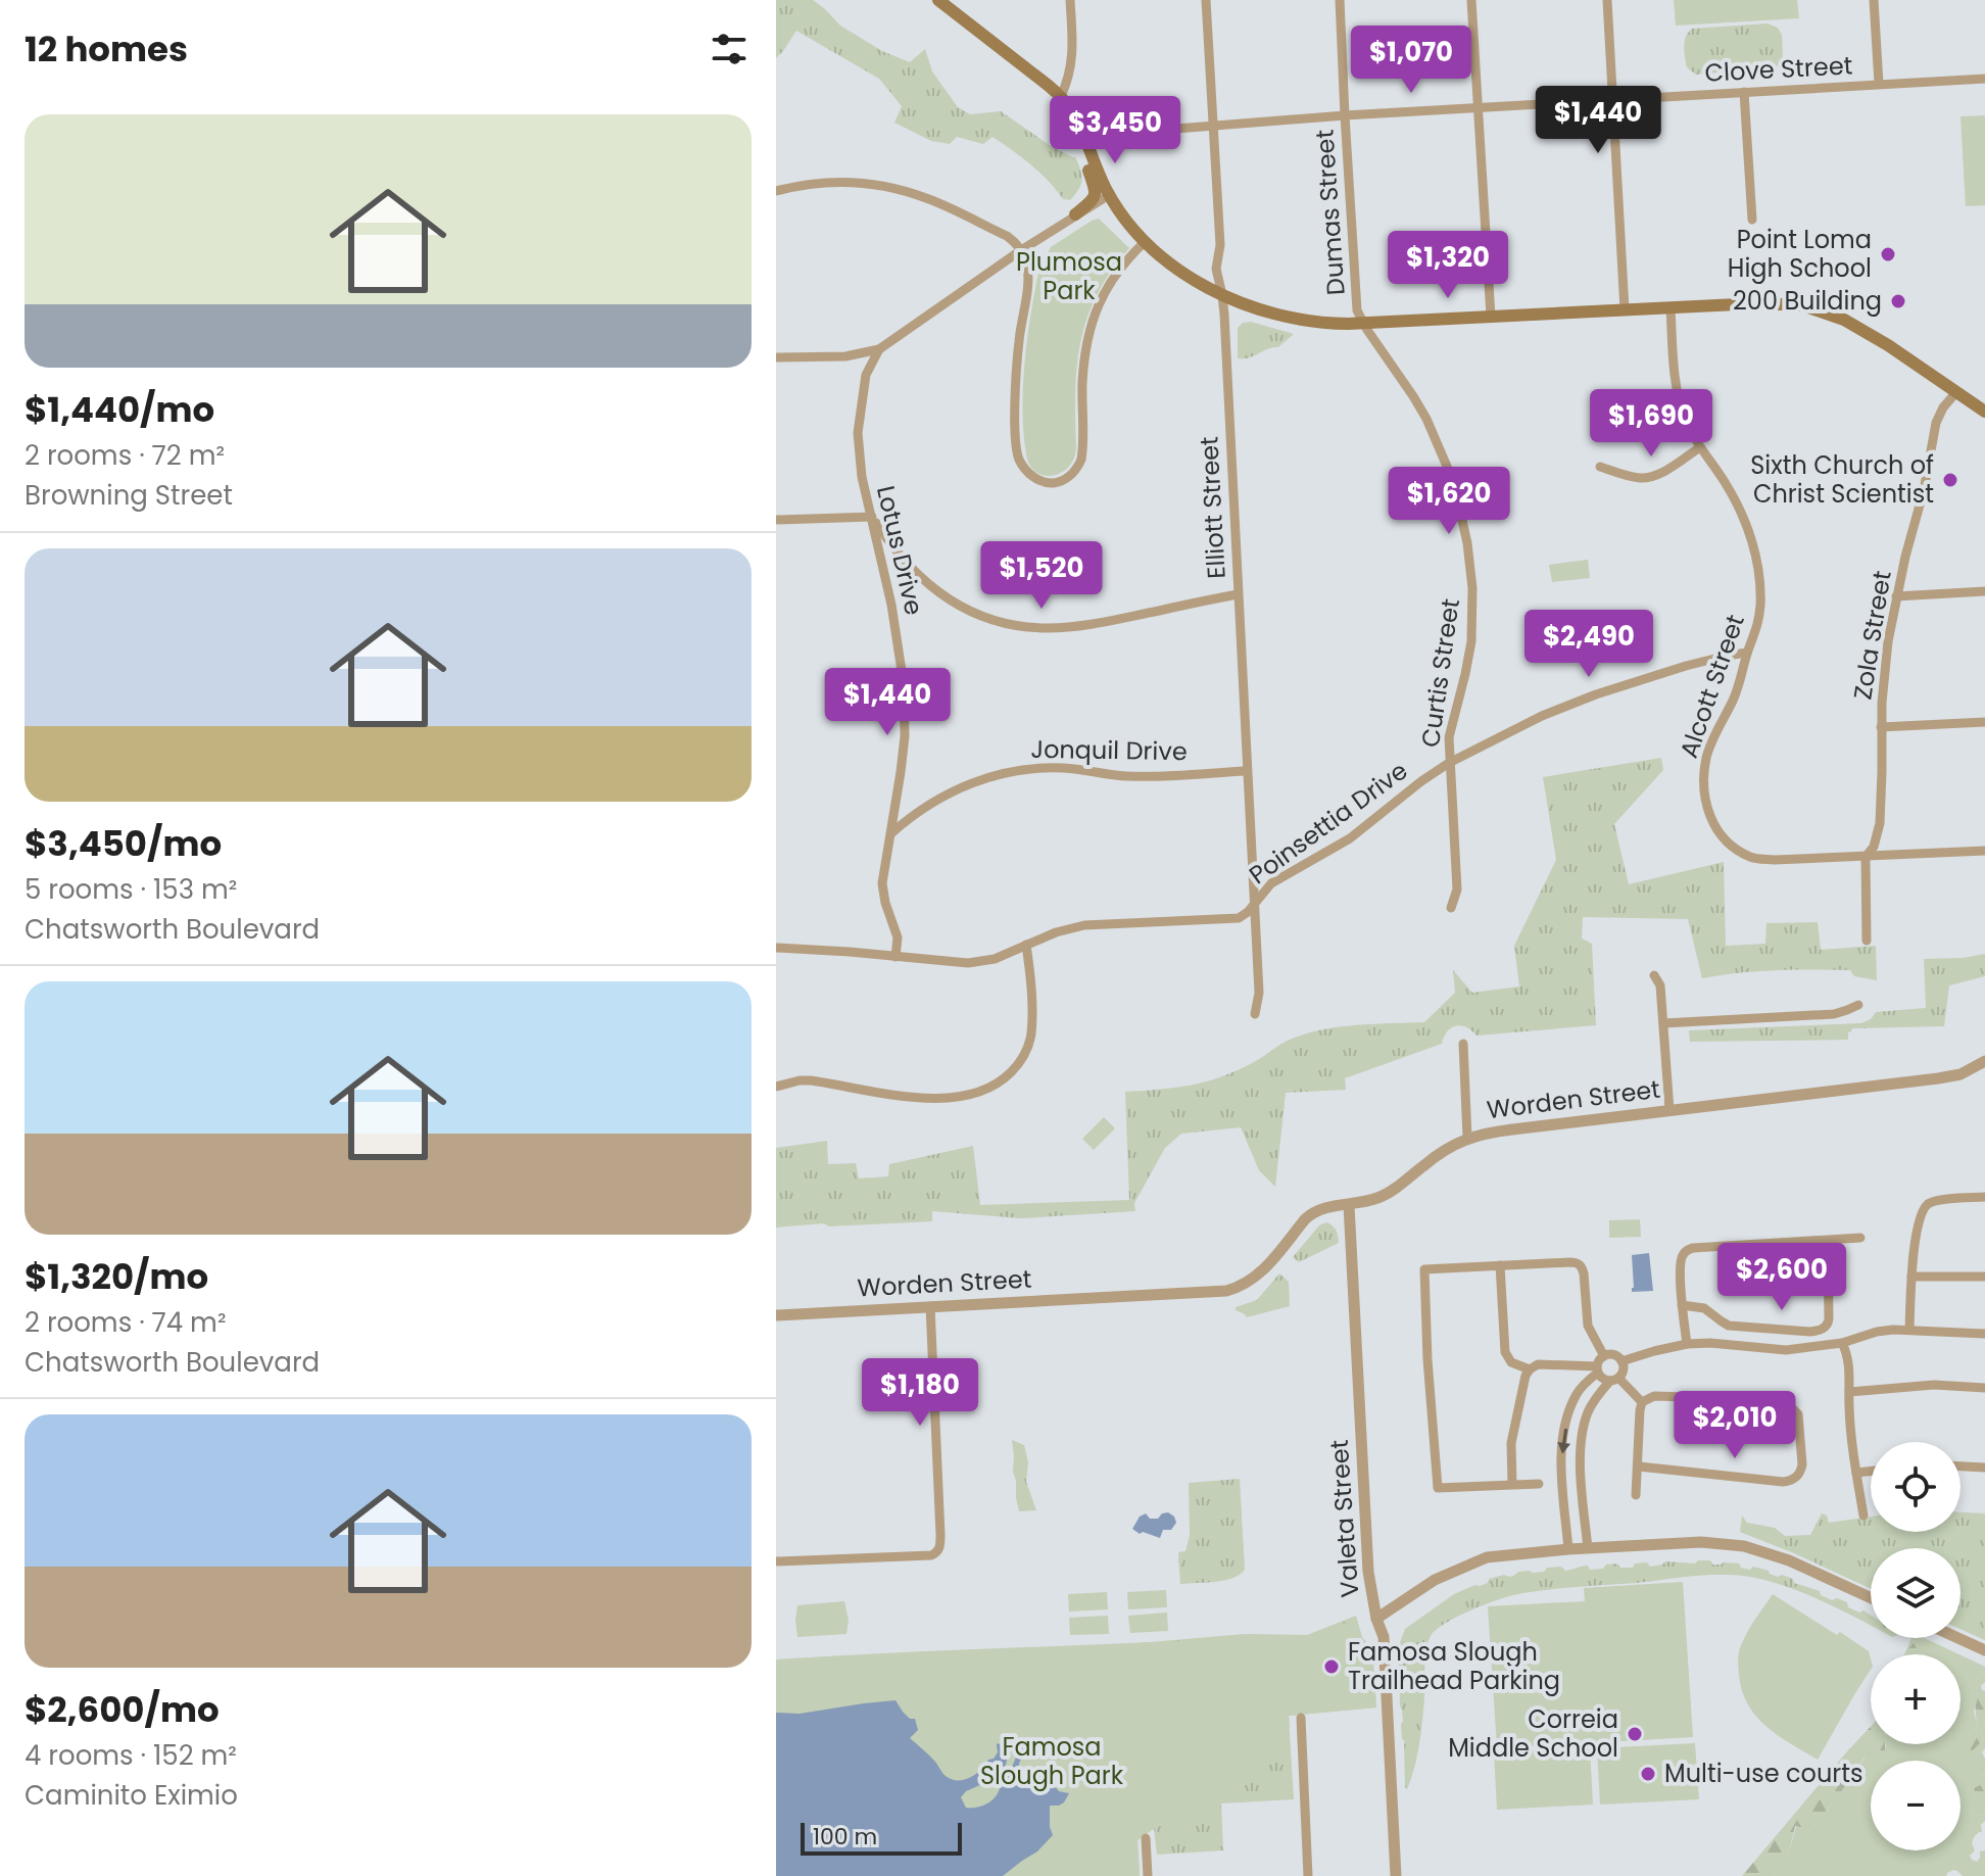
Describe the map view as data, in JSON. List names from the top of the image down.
{
  "streets": {
    "street": [
      "Clove Street",
      "Dumas Street",
      "Elliott Street",
      "Lotus Drive",
      "Zola Street",
      "Curtis Street",
      "Alcott Street",
      "Jonquil Drive",
      "Poinsettia Drive",
      "Worden Street",
      "Valeta Street"
    ]
  },
  "crossings": [
    ["Clove Street", "Dumas Street"],
    ["Clove Street", "Elliott Street"],
    ["Dumas Street", "Curtis Street"],
    ["Elliott Street", "Jonquil Drive"],
    ["Elliott Street", "Poinsettia Drive"],
    ["Lotus Drive", "Jonquil Drive"],
    ["Lotus Drive", "Poinsettia Drive"],
    ["Zola Street", "Alcott Street"],
    ["Curtis Street", "Poinsettia Drive"],
    ["Alcott Street", "Poinsettia Drive"],
    ["Worden Street", "Valeta Street"]
  ],
  "parks": ["Plumosa Park", "Famosa Slough Park"],
  "places": [
    "Point Loma High School",
    "200 Building",
    "Sixth Church of Christ Scientist",
    "Famosa Slough Trailhead Parking",
    "Correia Middle School",
    "Multi-use courts"
  ],
  "scale_bar": "100 m",
  "page": {
    "heading": "12 homes",
    "price": [
      "$1,070",
      "$1,440",
      "$3,450",
      "$1,320",
      "$1,690",
      "$1,620",
      "$1,520",
      "$2,490",
      "$1,440",
      "$2,600",
      "$1,180",
      "$2,010"
    ],
    "list": [
      {
        "name": "$1,440/mo",
        "note": "2 rooms · 72 m² · Browning Street"
      },
      {
        "name": "$3,450/mo",
        "note": "5 rooms · 153 m² · Chatsworth Boulevard"
      },
      {
        "name": "$1,320/mo",
        "note": "2 rooms · 74 m² · Chatsworth Boulevard"
      },
      {
        "name": "$2,600/mo",
        "note": "4 rooms · 152 m² · Caminito Eximio"
      }
    ],
    "map_buttons": ["+", "−"],
    "scale": "100 m"
  }
}
